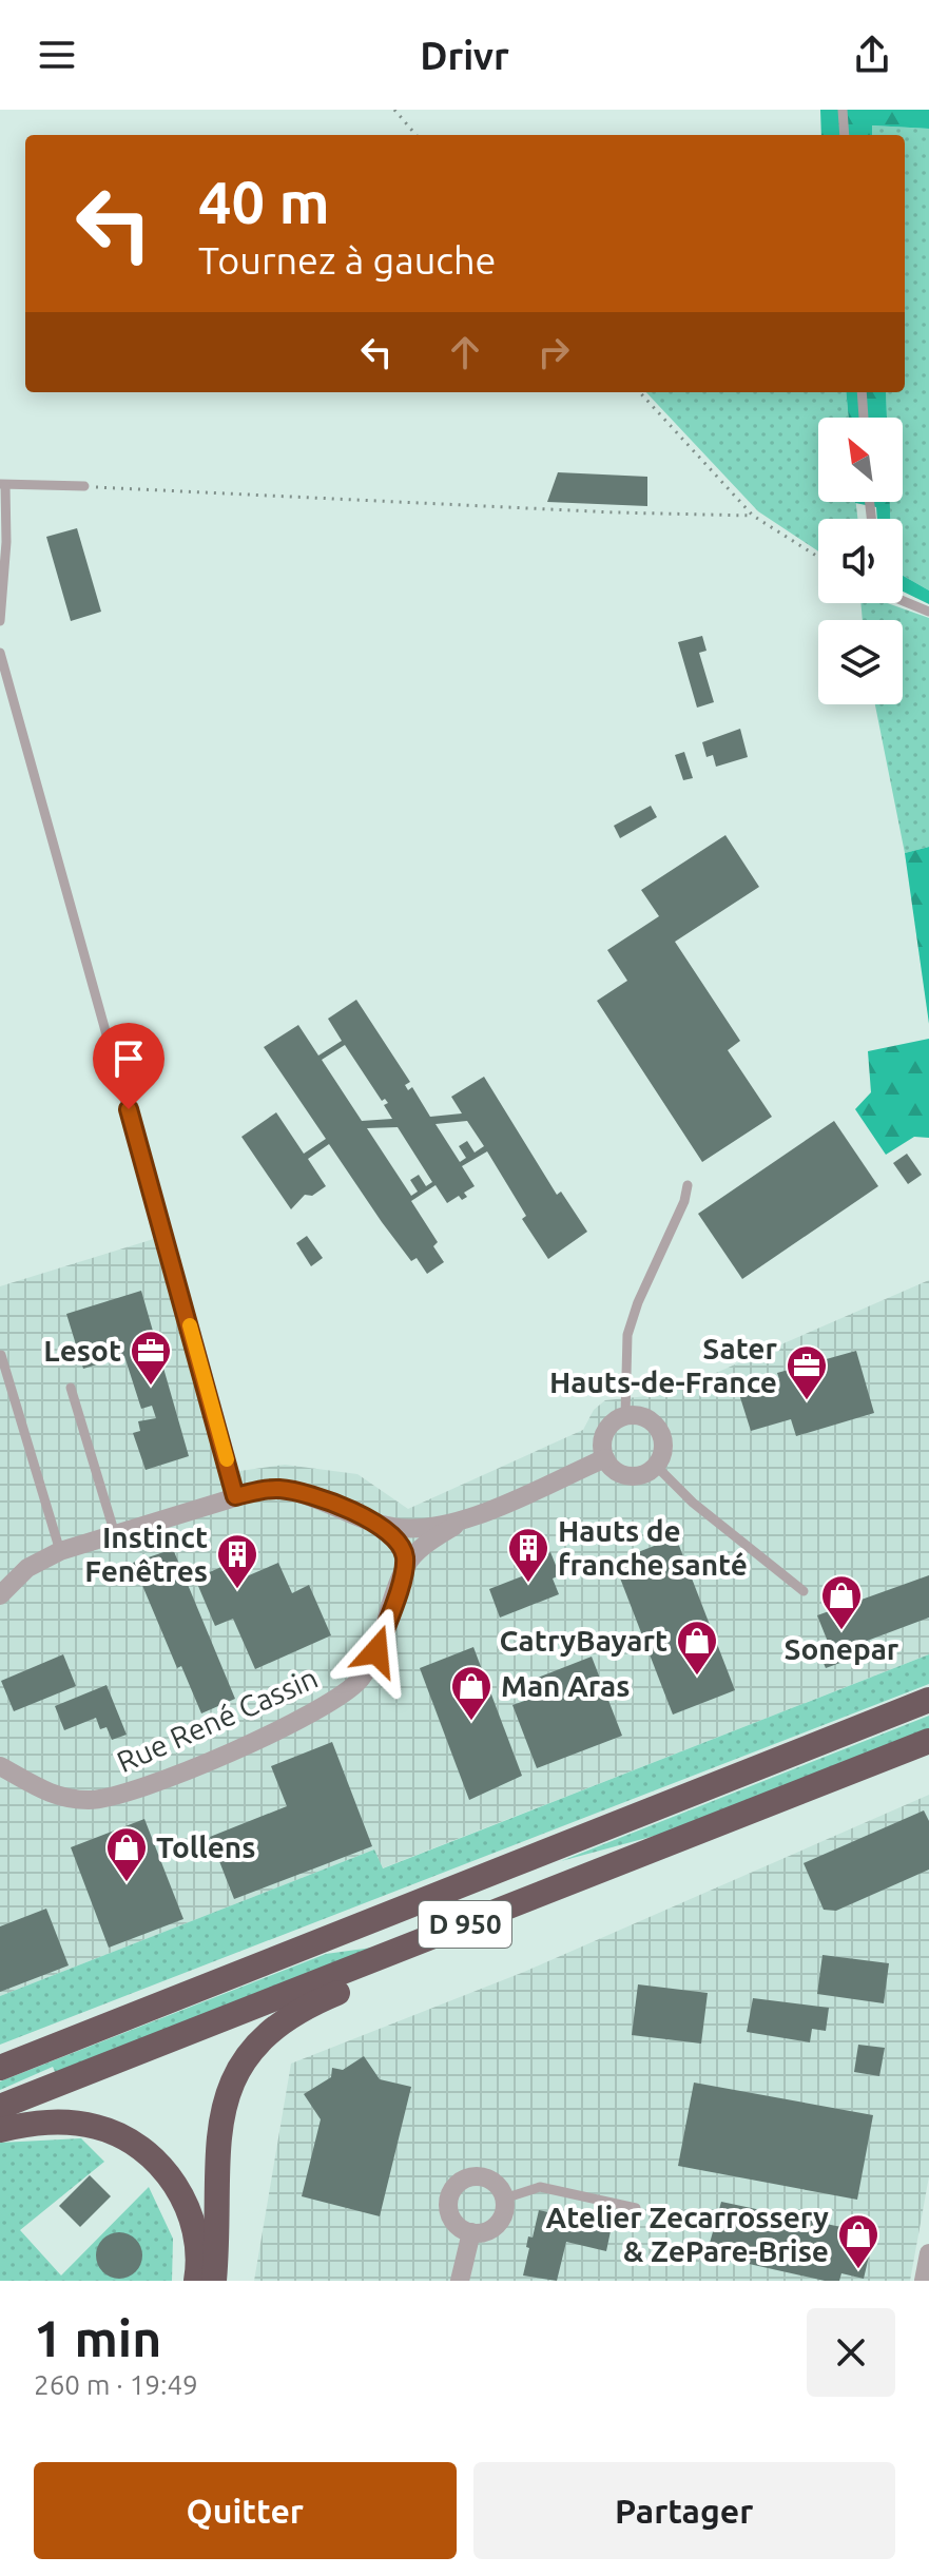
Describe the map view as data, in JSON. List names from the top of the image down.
{
  "streets": {
    "highway": ["D 950"],
    "street": ["Rue René Cassin"]
  },
  "places": {
    "office": ["Lesot", "Sater Hauts-de-France"],
    "building": ["Hauts de franche santé", "Instinct Fenêtres"],
    "shop": [
      "Sonepar",
      "CatryBayart",
      "Man Aras",
      "Tollens",
      "Atelier Zecarrossery & ZePare-Brise"
    ]
  },
  "north": "top left",
  "page": {
    "header": "Drivr",
    "turn": ["40 m", "Tournez à gauche"],
    "heading": ["1 min", "260 m · 19:49"],
    "buttons": ["Quitter", "Partager"]
  }
}
